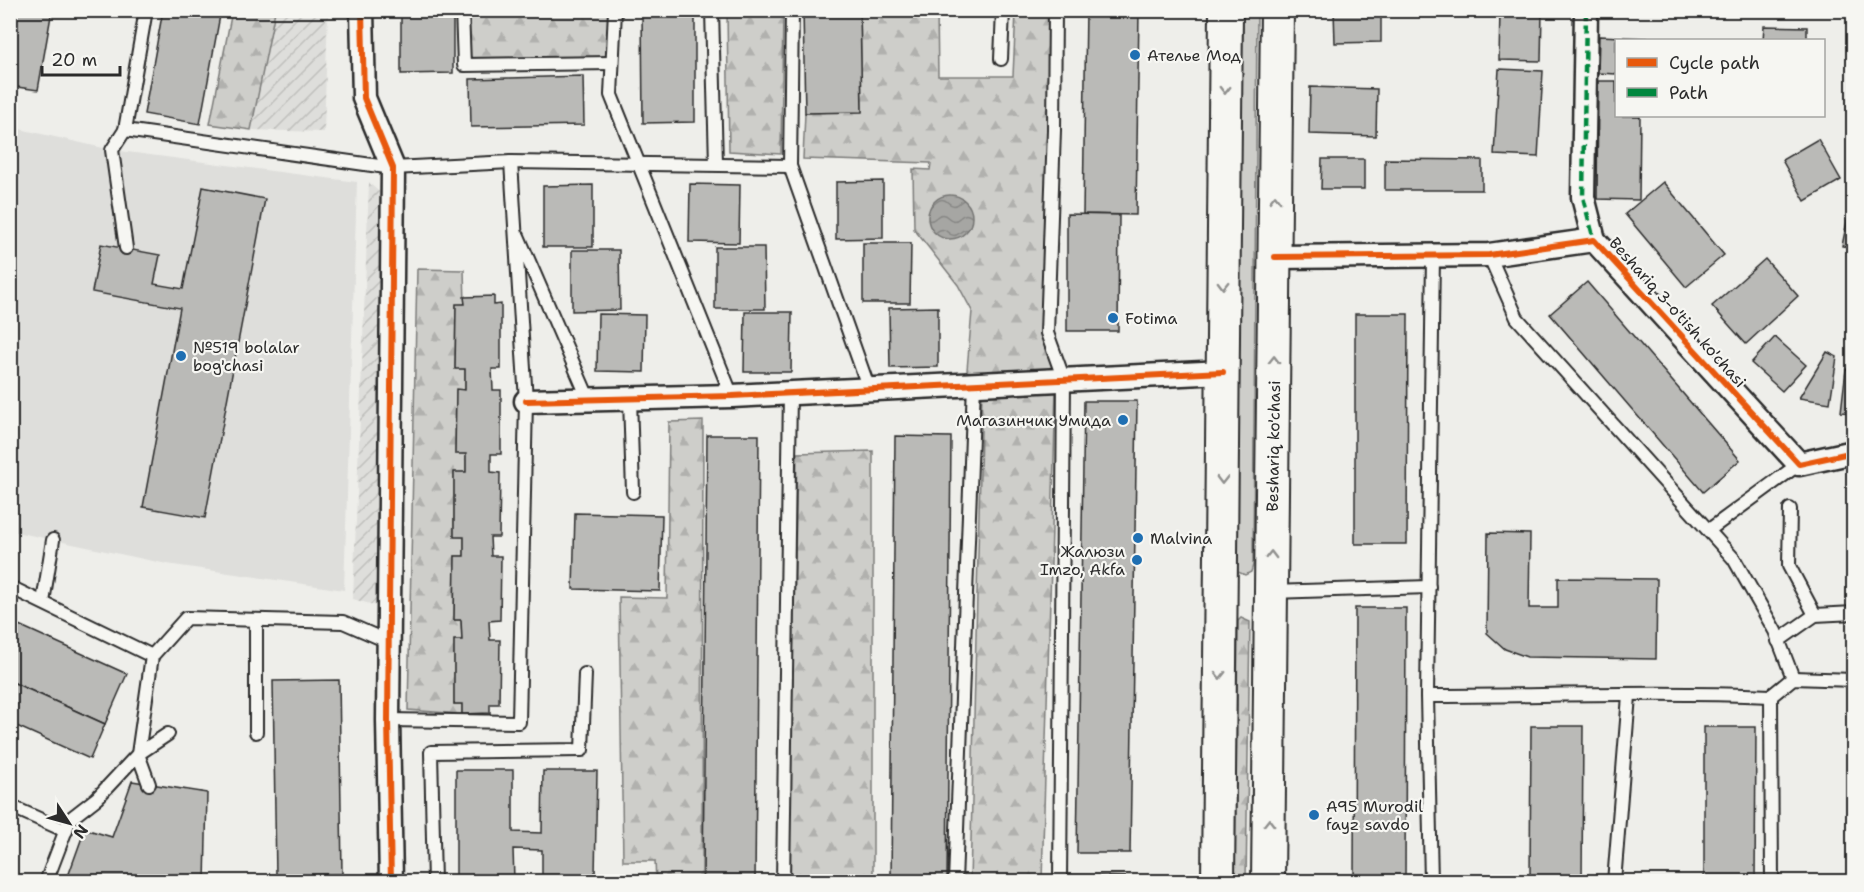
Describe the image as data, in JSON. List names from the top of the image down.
{
  "streets": {
    "main road": ["Beshariq ko'chasi"],
    "street": ["Beshariq 3-o'tish ko'chasi"]
  },
  "crossings": [
    ["Beshariq 3-o'tish ko'chasi", "Beshariq ko'chasi"]
  ],
  "places": [
    "Ателье Мод",
    "Fotima",
    "№519 bolalar bog'chasi",
    "Магазинчик Умида",
    "Malvina",
    "Жалюзи Imzo, Akfa",
    "A95 Murodil fayz savdo"
  ],
  "legend": ["Cycle path", "Path"],
  "scale_bar": "20 m",
  "north": "bottom right"
}
